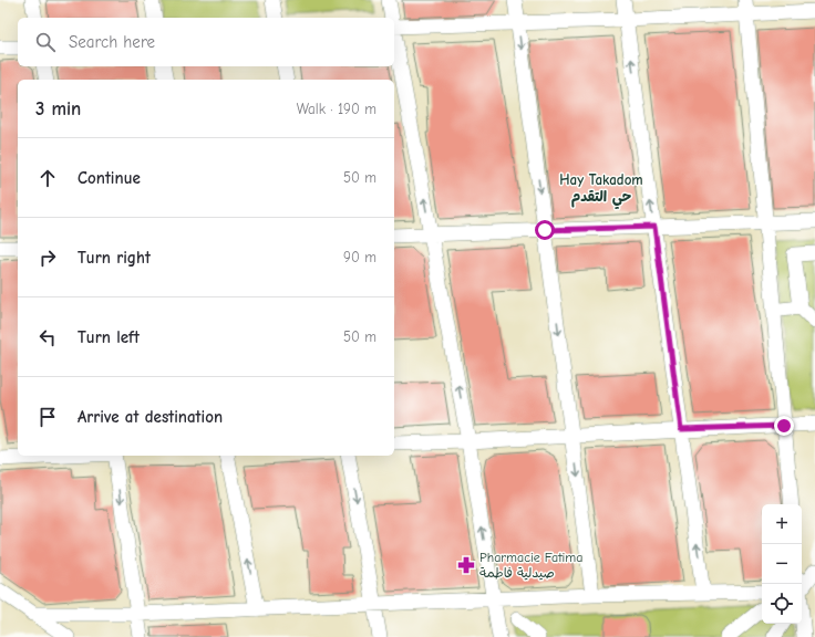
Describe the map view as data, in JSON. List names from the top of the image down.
{
  "districts": ["Hay Takadom حي التقدم"],
  "places": {
    "pharmacy": ["Pharmacie Fatima صيدلية فاطمة"]
  },
  "page": {
    "search": "Search here",
    "heading": ["3 min", "Walk · 190 m"],
    "list": [
      ["Continue", "50 m"],
      ["Turn right", "90 m"],
      ["Turn left", "50 m"],
      "Arrive at destination"
    ],
    "map_buttons": ["+", "−"]
  }
}
